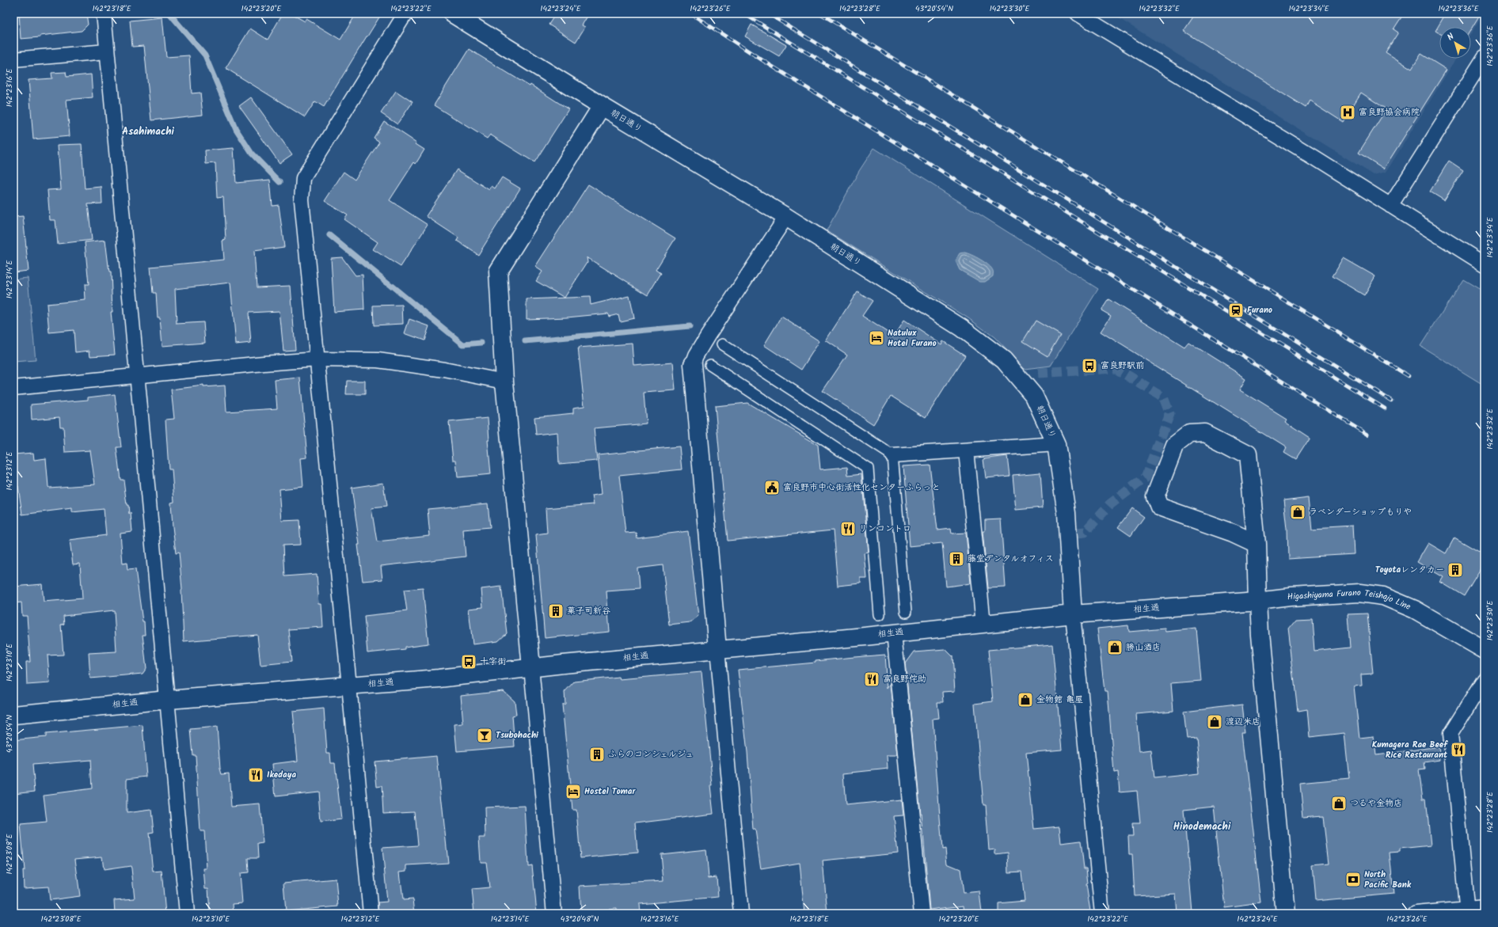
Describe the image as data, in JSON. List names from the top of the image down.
{
  "streets": {
    "street": ["朝日通り", "Higashiyama Furano Teishajo Line", "相生通"]
  },
  "crossings": [
    ["朝日通り", "相生通"],
    ["Higashiyama Furano Teishajo Line", "相生通"]
  ],
  "districts": ["Asahimachi", "Hinodemachi"],
  "places": {
    "hospital": ["富良野協会病院"],
    "station": ["Furano"],
    "hotel": ["Natulux Hotel Furano", "Hostel Tomar"],
    "bus stop": ["富良野駅前", "十字街"],
    "public building": ["富良野市中心街活性化センターふらっと"],
    "shop": [
      "ラベンダーショップもりや",
      "勝山酒店",
      "金物館 亀屋",
      "渡辺米店",
      "つるや金物店"
    ],
    "restaurant": [
      "リンコントロ",
      "富良野侘助",
      "Kumagera Rae Beef Rice Restaurant",
      "Ikedaya"
    ],
    "building": [
      "藤堂デンタルオフィス",
      "Toyotaレンタカー",
      "菓子司新谷",
      "ふらのコンシェルジュ"
    ],
    "bar": ["Tsubohachi"],
    "bank": ["North Pacific Bank"]
  },
  "north": "top left",
  "coordinates": [
    "142°23'18\"E",
    "142°23'20\"E",
    "142°23'22\"E",
    "142°23'24\"E",
    "142°23'26\"E",
    "142°23'28\"E",
    "43°20'54\"N",
    "142°23'30\"E",
    "142°23'32\"E",
    "142°23'34\"E",
    "142°23'36\"E",
    "142°23'16\"E",
    "142°23'14\"E",
    "142°23'12\"E",
    "142°23'10\"E",
    "142°23'08\"E",
    "43°20'48\"N"
  ]
}
